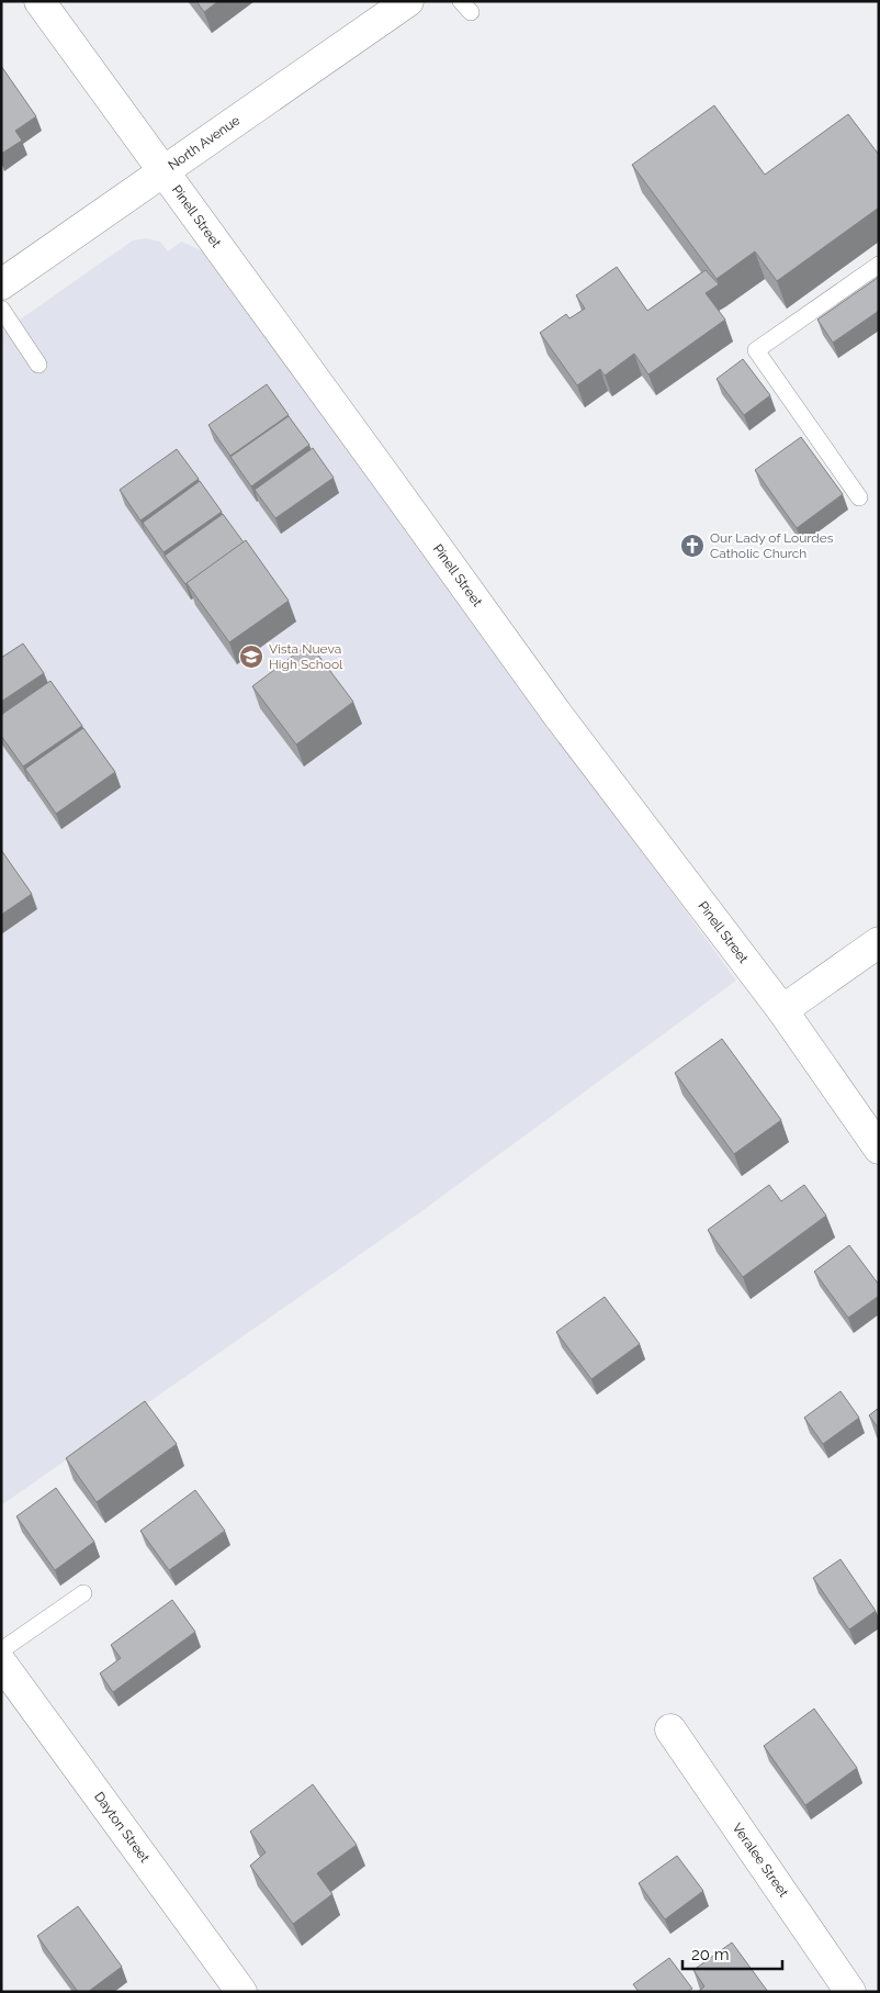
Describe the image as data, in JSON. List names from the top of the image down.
{
  "streets": {
    "street": [
      "North Avenue",
      "Pinell Street",
      "Dayton Street",
      "Veralee Street"
    ]
  },
  "crossings": [
    ["North Avenue", "Pinell Street"]
  ],
  "places": {
    "church": ["Our Lady of Lourdes Catholic Church"],
    "school or university": ["Vista Nueva High School"]
  },
  "scale_bar": "20 m"
}
